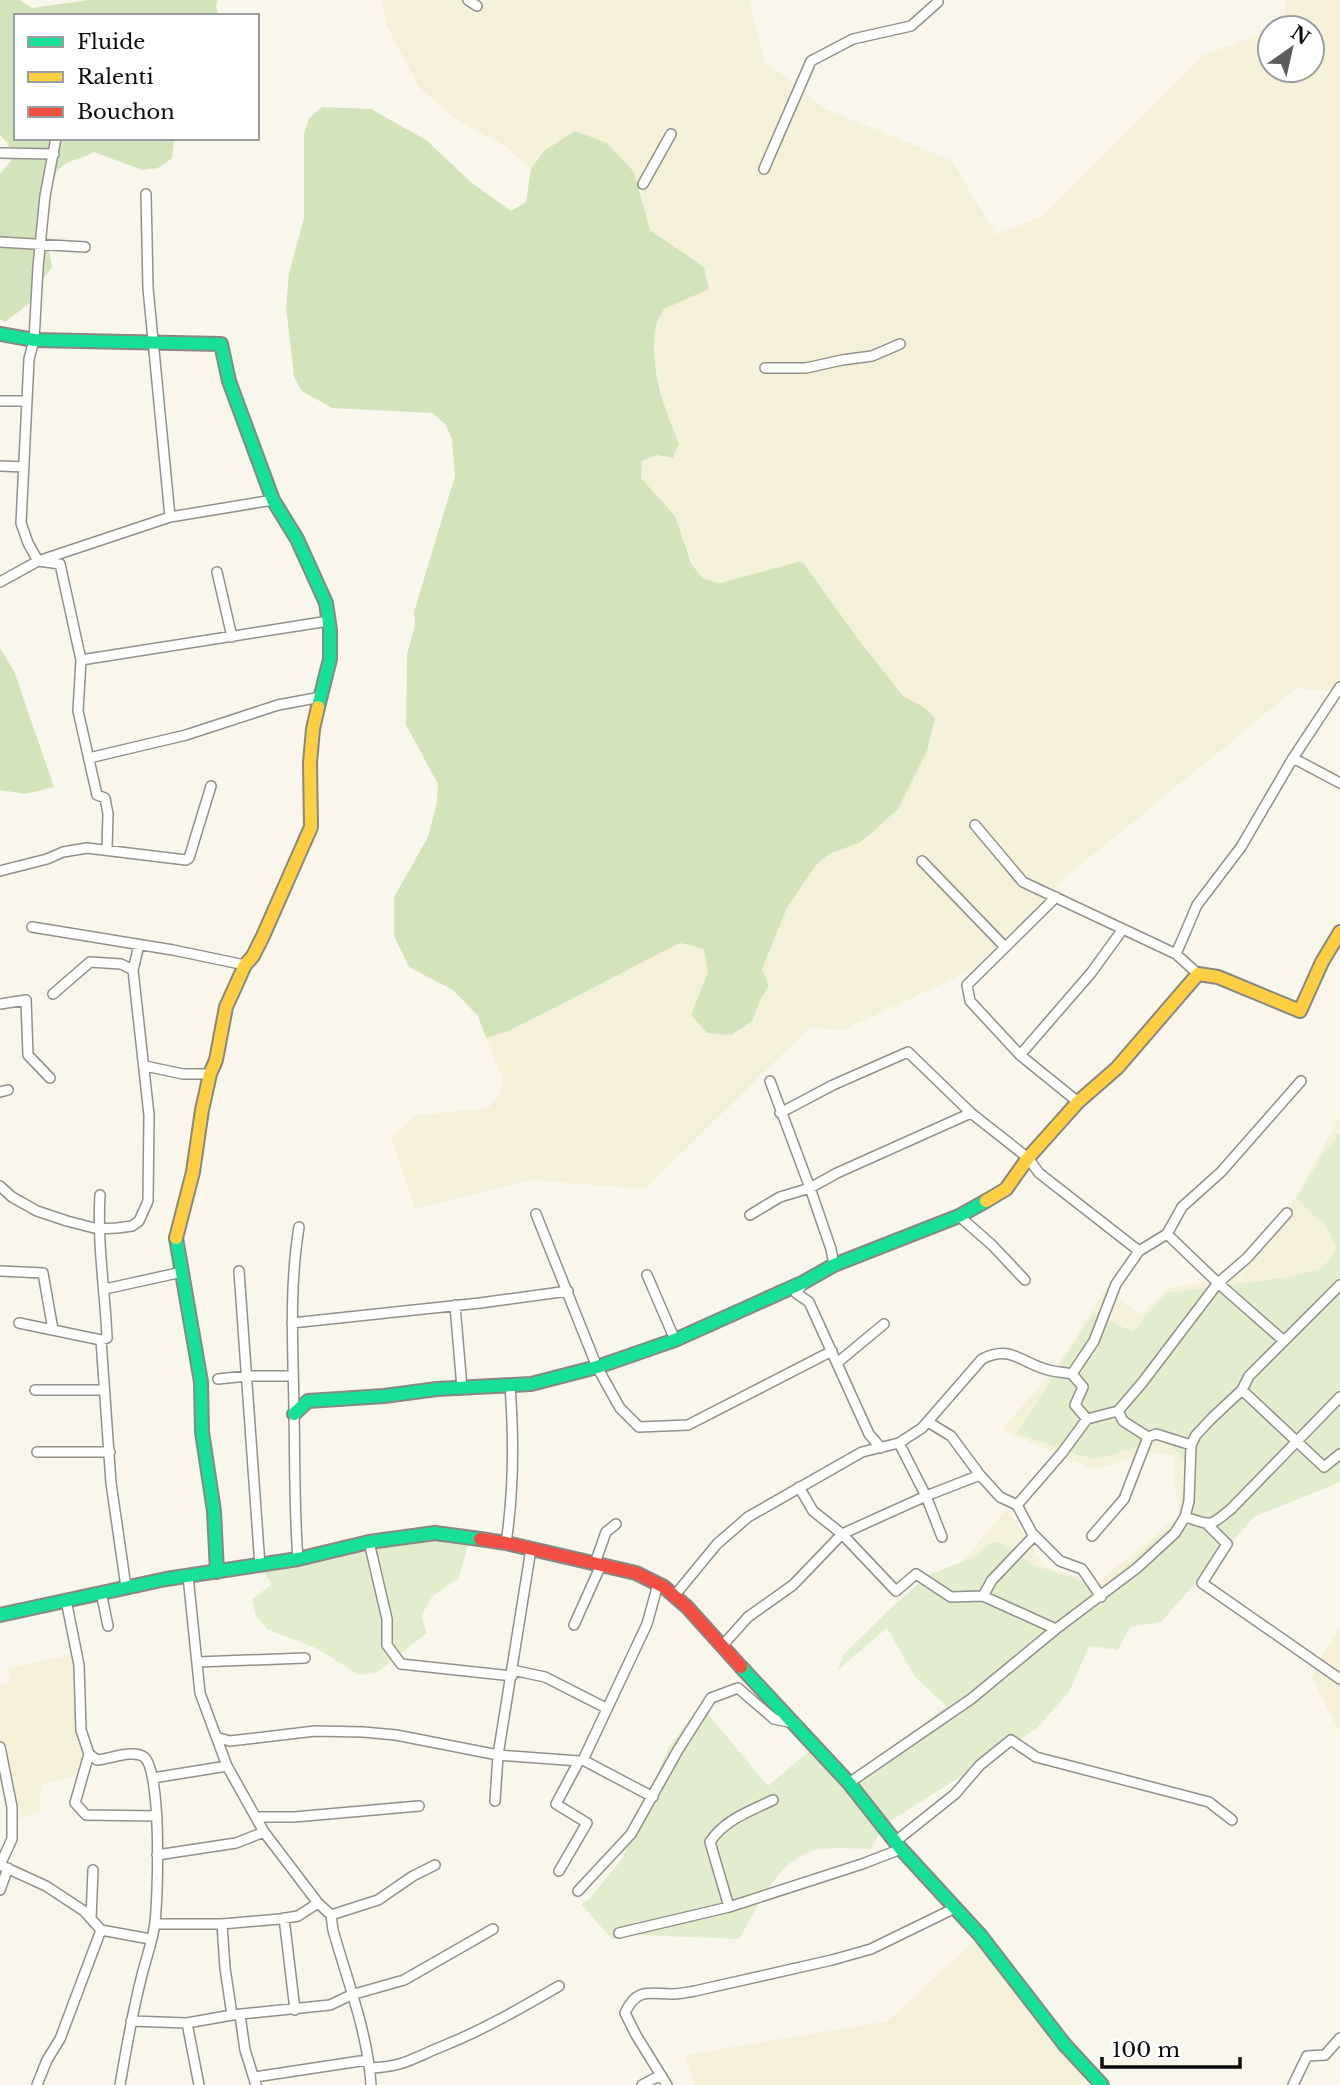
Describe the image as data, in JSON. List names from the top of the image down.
{
  "legend": ["Fluide", "Ralenti", "Bouchon"],
  "scale_bar": "100 m",
  "north": "top right"
}
